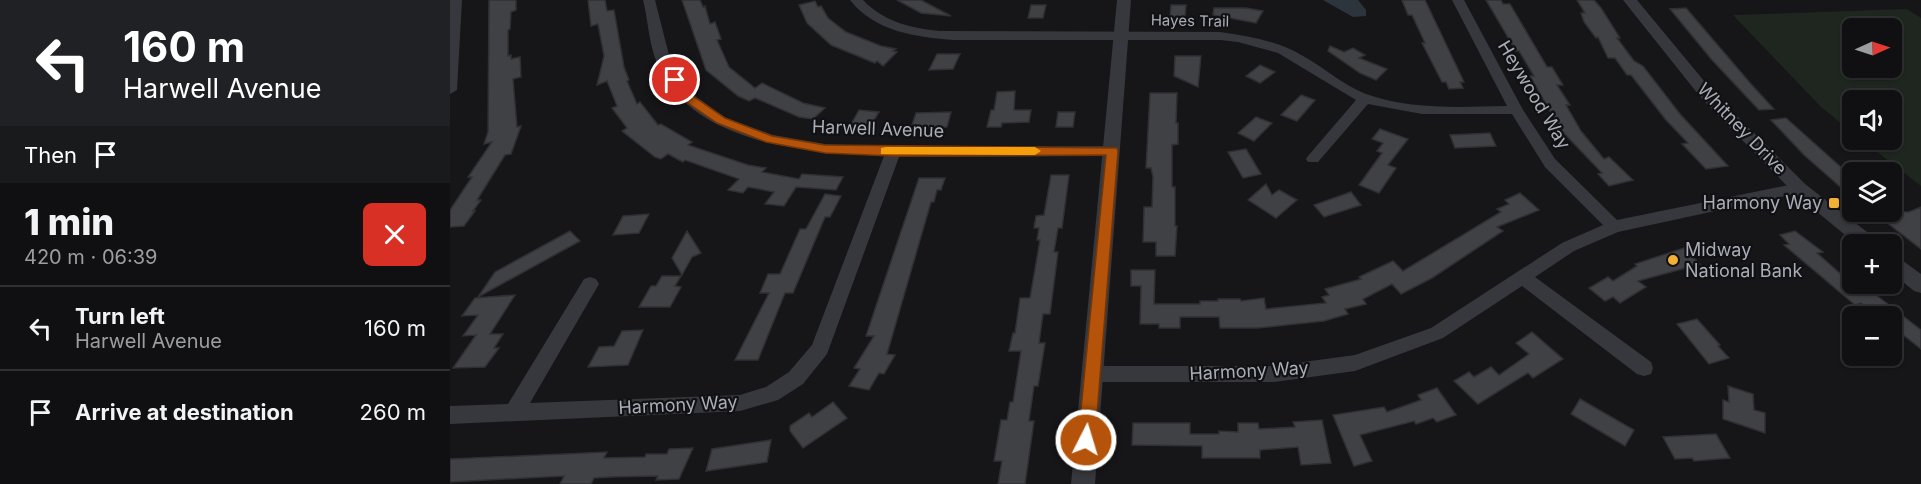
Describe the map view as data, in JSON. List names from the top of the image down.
{
  "streets": {
    "street": [
      "Hayes Trail",
      "Heywood Way",
      "Harwell Avenue",
      "Whitney Drive",
      "Harmony Way"
    ]
  },
  "crossings": [
    ["Hayes Trail", "Heywood Way"],
    ["Heywood Way", "Harmony Way"],
    ["Harwell Avenue", "Harmony Way"],
    ["Whitney Drive", "Harmony Way"]
  ],
  "places": {
    "transit": ["Harmony Way"],
    "other": ["Midway National Bank"]
  },
  "north": "right",
  "page": {
    "turn": ["160 m", "Harwell Avenue"],
    "map_buttons": ["+", "−"],
    "then": "Then",
    "heading": ["1 min", "420 m · 06:39"],
    "list": [
      {
        "name": "Turn left",
        "note": "Harwell Avenue",
        "value": "160 m"
      },
      {
        "name": "Arrive at destination",
        "value": "260 m"
      }
    ]
  }
}
